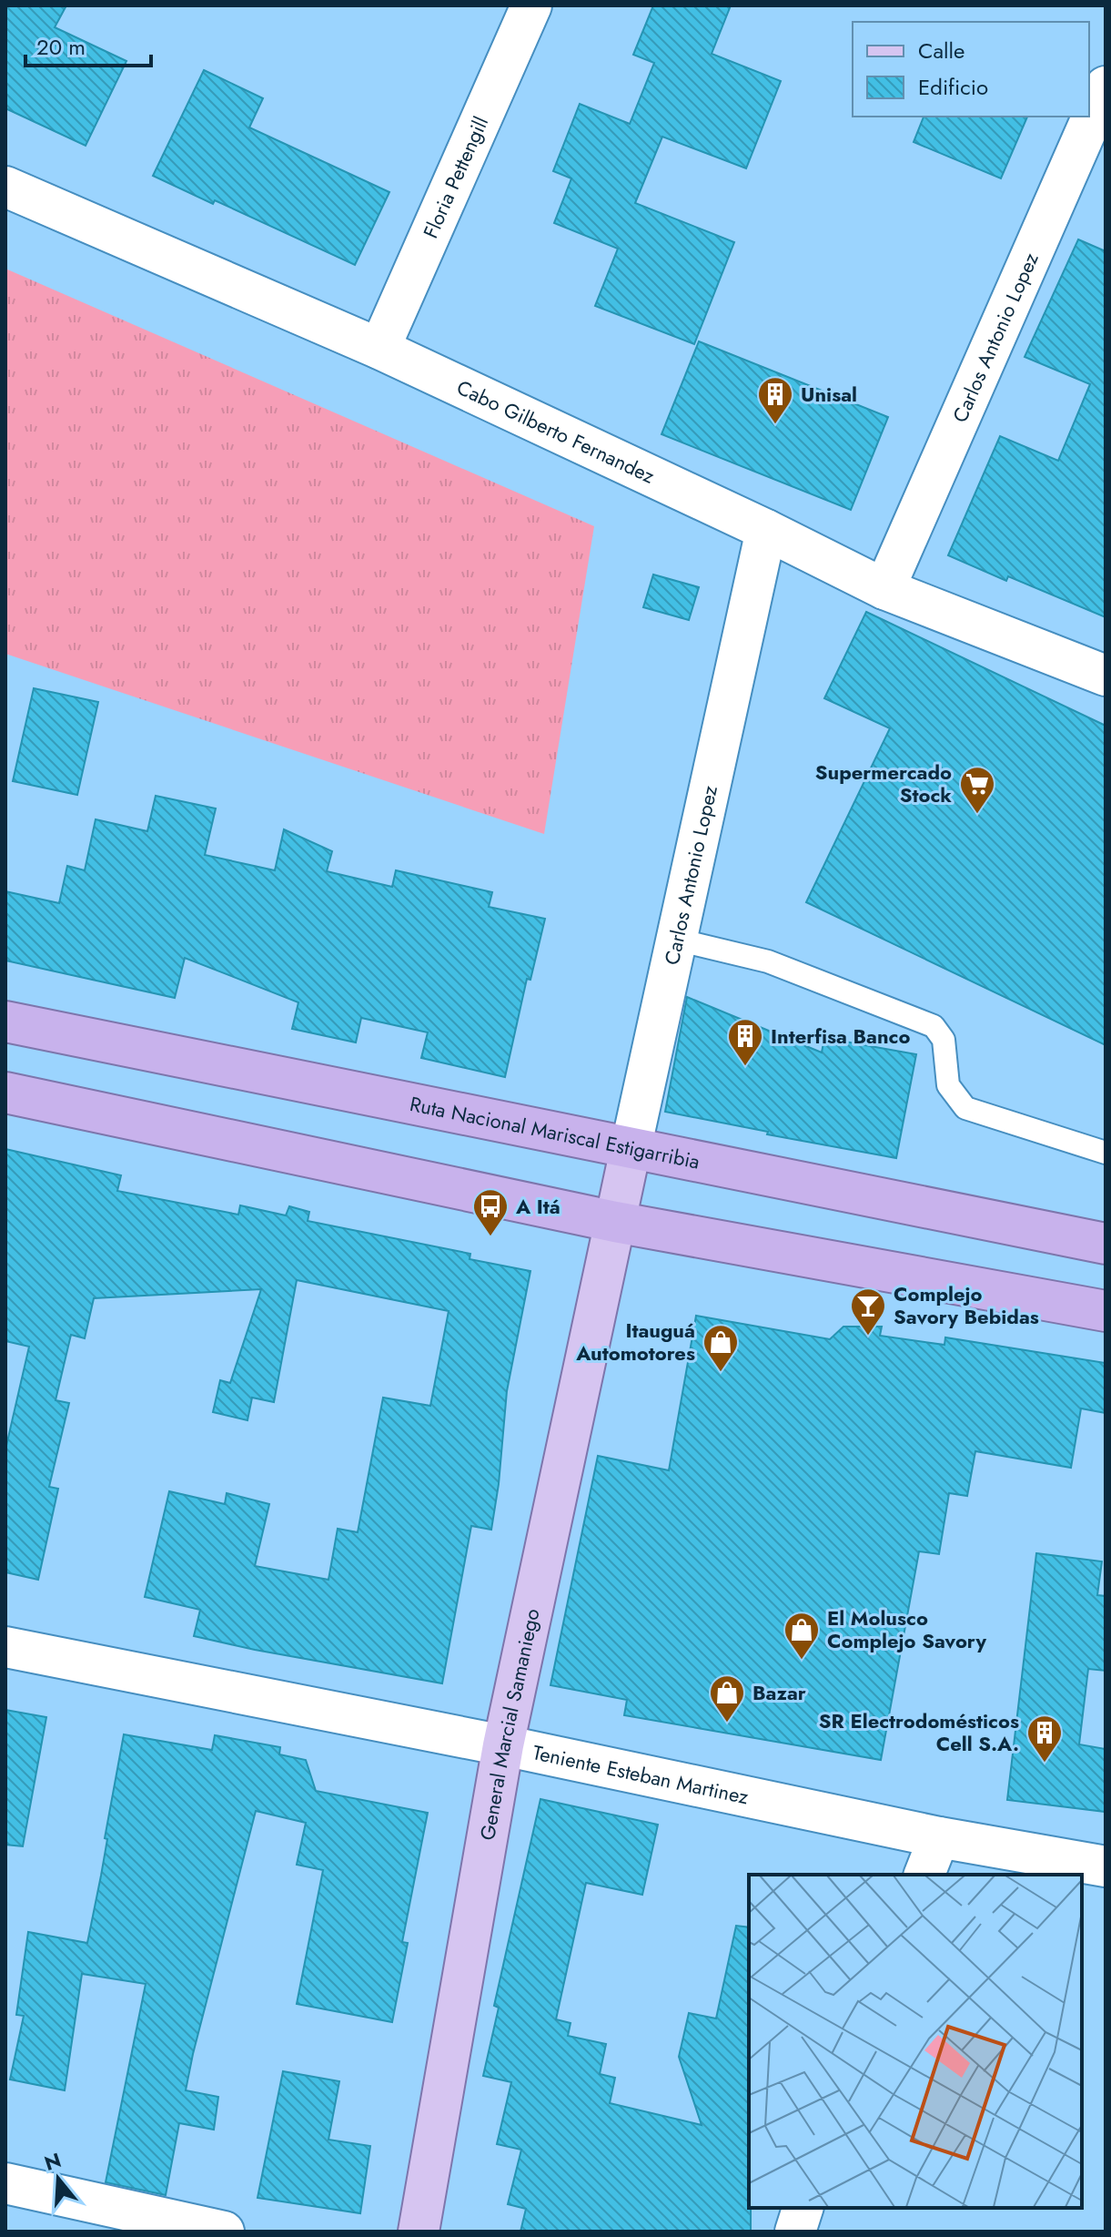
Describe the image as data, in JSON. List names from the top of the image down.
{
  "streets": {
    "highway": ["Ruta Nacional Mariscal Estigarribia"],
    "main road": ["Carlos Antonio Lopez", "General Marcial Samaniego"],
    "street": ["Floria Pettengill", "Cabo Gilberto Fernandez", "Teniente Esteban Martinez"]
  },
  "crossings": [
    ["Floria Pettengill", "Cabo Gilberto Fernandez"],
    ["Carlos Antonio Lopez", "Cabo Gilberto Fernandez"],
    ["Carlos Antonio Lopez", "Ruta Nacional Mariscal Estigarribia"],
    ["Carlos Antonio Lopez", "General Marcial Samaniego"],
    ["General Marcial Samaniego", "Teniente Esteban Martinez"]
  ],
  "places": {
    "building": ["Unisal", "Interfisa Banco", "SR Electrodomésticos Cell S.A."],
    "supermarket": ["Supermercado Stock"],
    "bus stop": ["A Itá"],
    "bar": ["Complejo Savory Bebidas"],
    "shop": ["Itauguá Automotores", "El Molusco Complejo Savory", "Bazar"]
  },
  "legend": ["Calle", "Edificio"],
  "scale_bar": "20 m",
  "north": "top"
}
